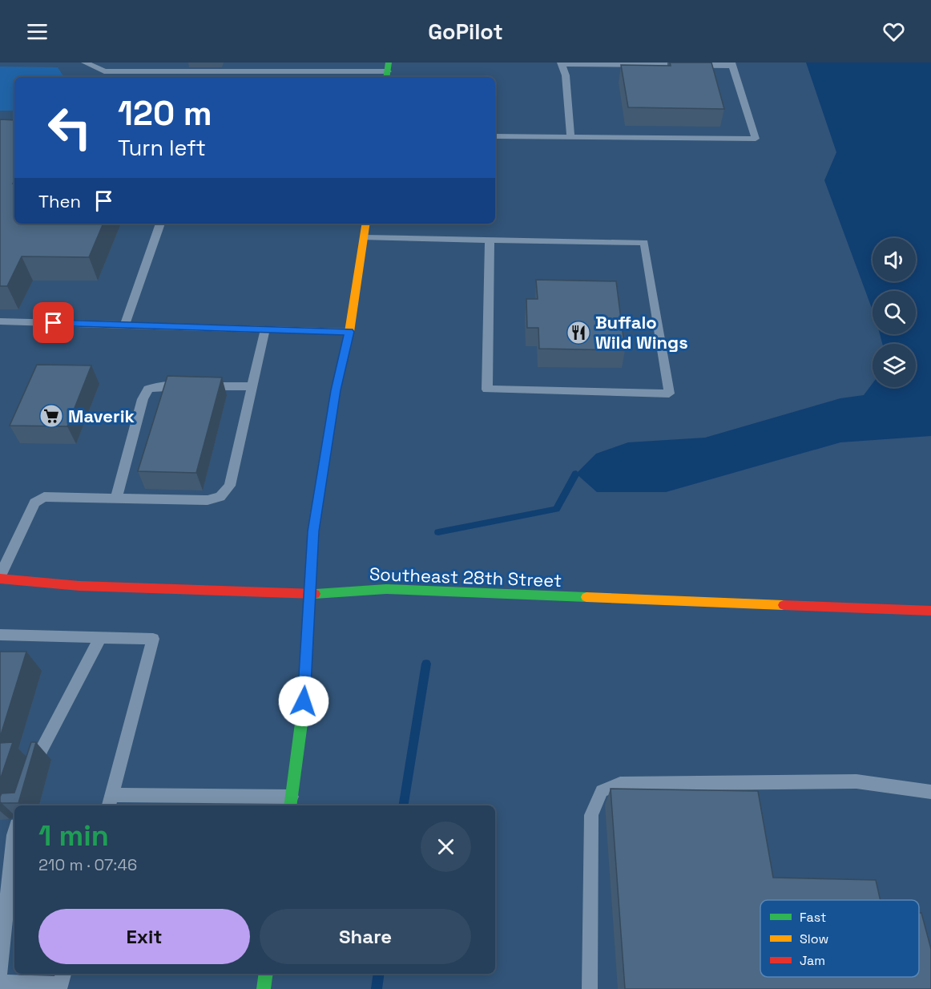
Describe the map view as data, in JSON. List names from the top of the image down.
{
  "streets": {
    "main road": ["Southeast 28th Street"]
  },
  "places": {
    "restaurant": ["Buffalo Wild Wings"],
    "supermarket": ["Maverik"]
  },
  "legend": ["Fast", "Slow", "Jam"],
  "page": {
    "header": "GoPilot",
    "turn": ["120 m", "Turn left"],
    "then": "Then",
    "heading": ["1 min", "210 m · 07:46"],
    "buttons": ["Exit", "Share"]
  }
}
